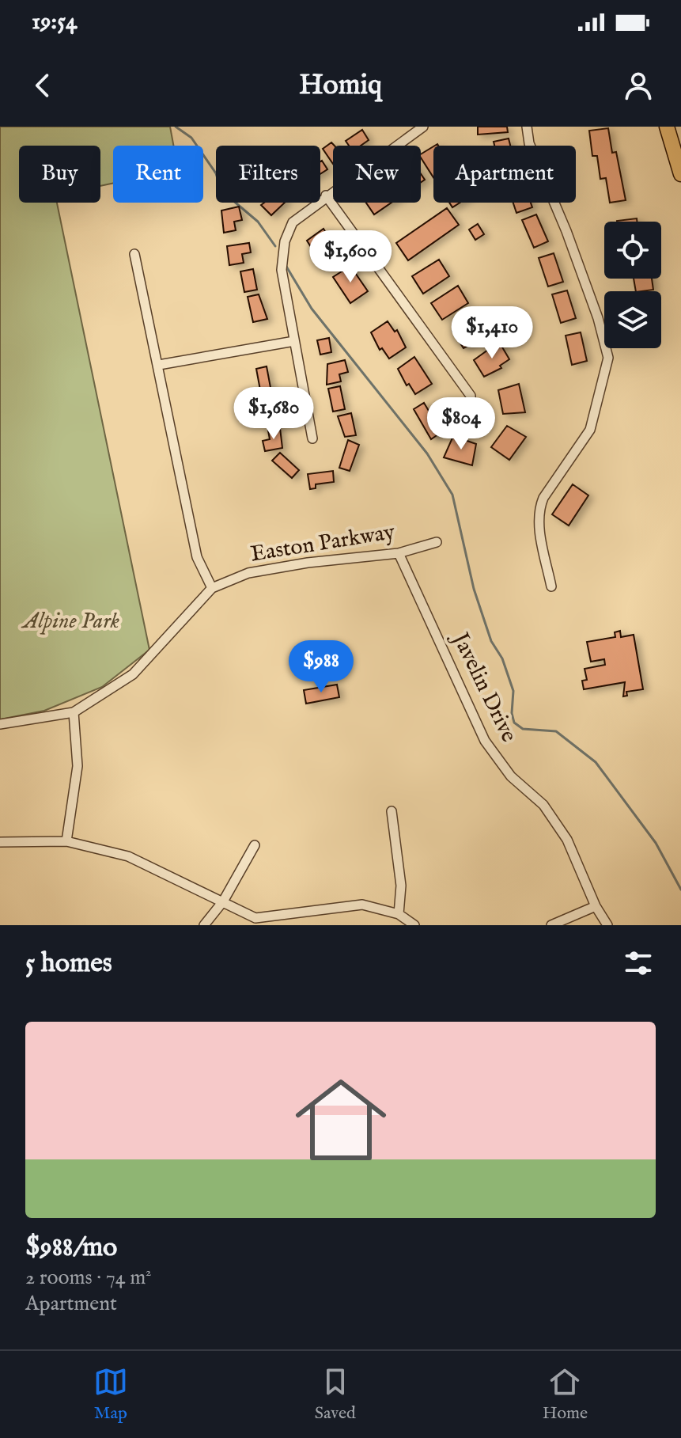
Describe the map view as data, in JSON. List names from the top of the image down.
{
  "streets": {
    "street": ["Easton Parkway", "Javelin Drive"]
  },
  "crossings": [
    ["Easton Parkway", "Javelin Drive"]
  ],
  "parks": ["Alpine Park"],
  "page": {
    "status": "19:54",
    "header": "Homiq",
    "chip": [
      "Buy",
      "Rent",
      "Filters",
      "New",
      "Apartment"
    ],
    "price": [
      "$1,600",
      "$1,410",
      "$1,680",
      "$804",
      "$988"
    ],
    "heading": "5 homes",
    "list": [
      {
        "name": "$988/mo",
        "note": "2 rooms · 74 m² · Apartment"
      }
    ],
    "tabs": ["Map", "Saved", "Home"]
  }
}
